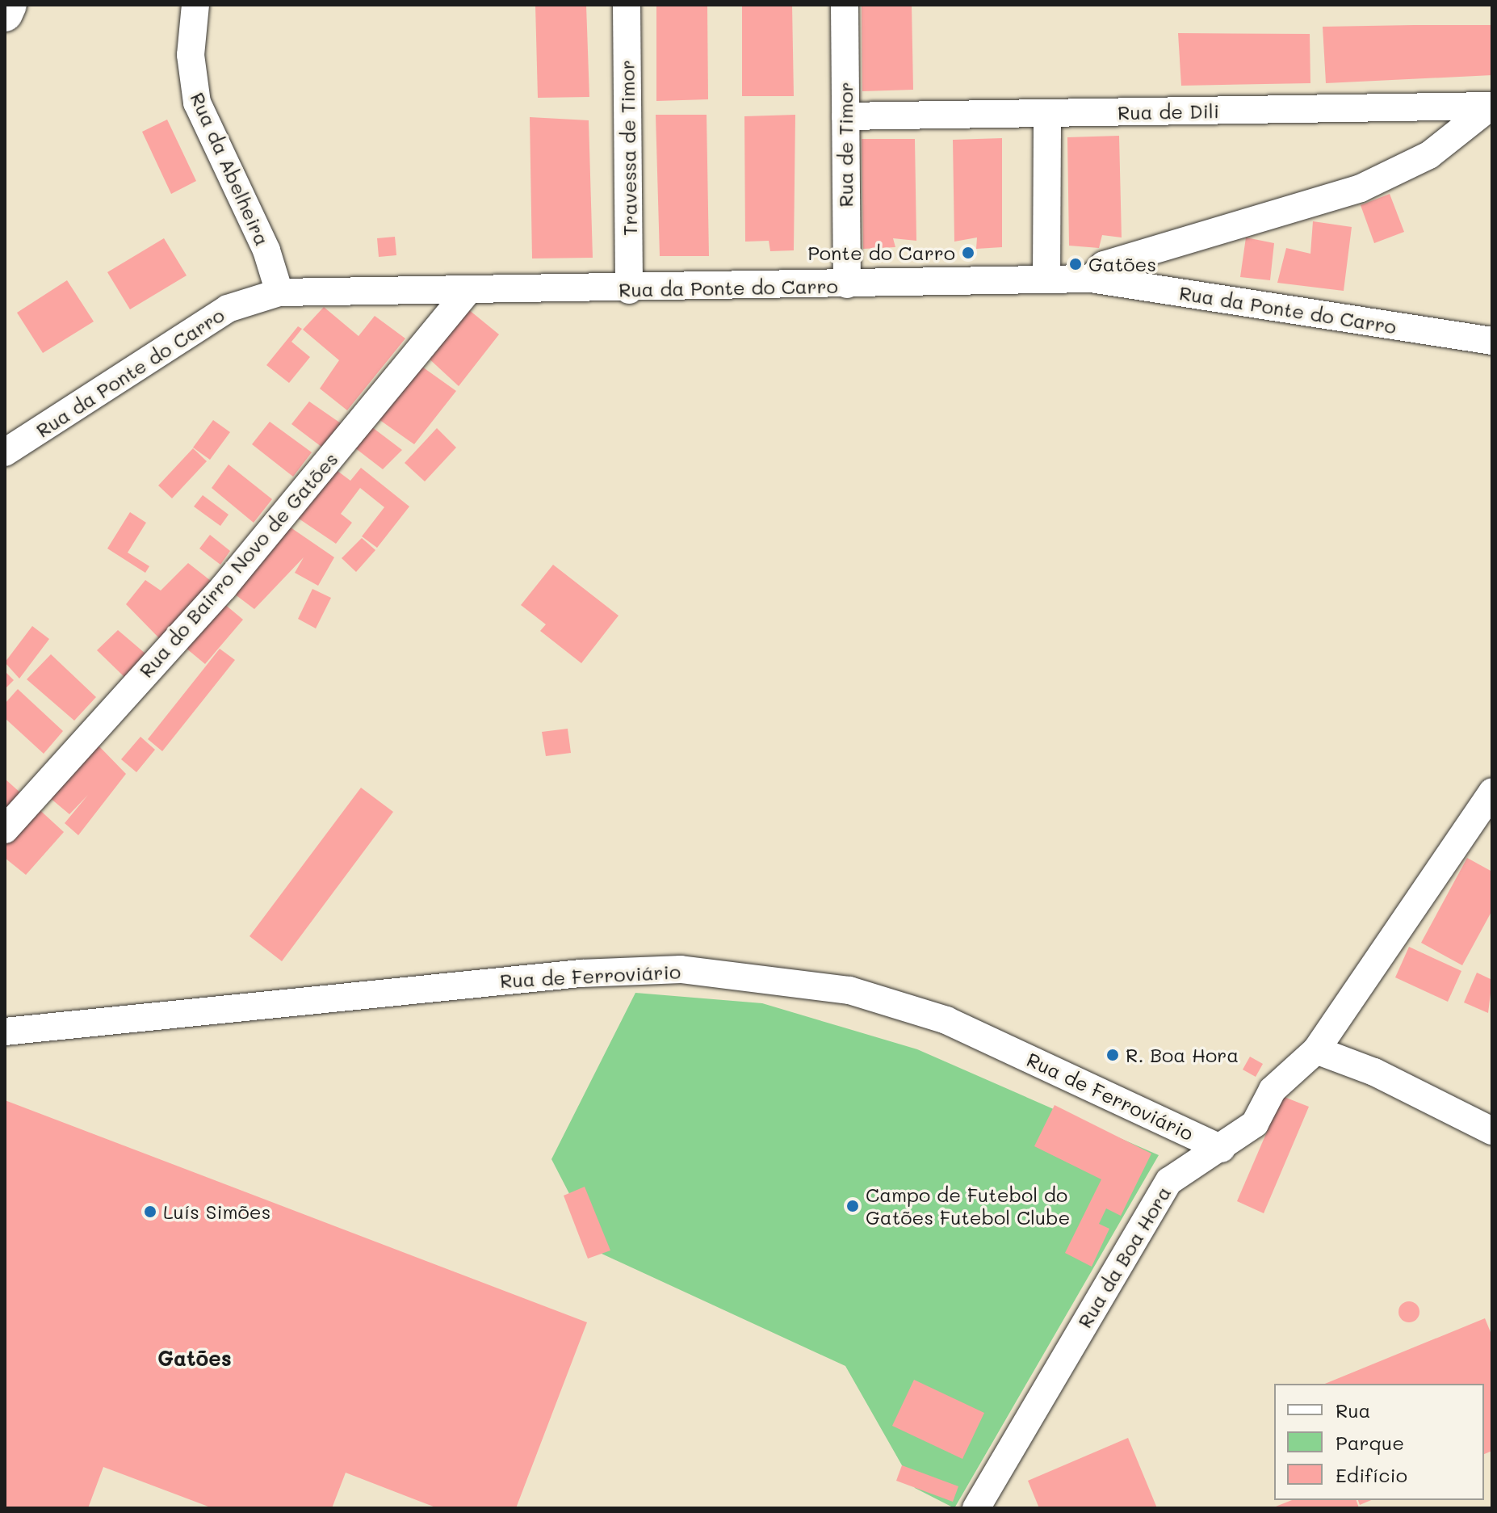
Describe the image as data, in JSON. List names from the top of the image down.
{
  "streets": {
    "street": [
      "Rua de Dili",
      "Rua de Timor",
      "Travessa de Timor",
      "Rua da Abelheira",
      "Rua da Ponte do Carro",
      "Rua do Bairro Novo de Gatões",
      "Rua de Ferroviário",
      "Rua da Boa Hora"
    ]
  },
  "crossings": [
    ["Rua de Dili", "Rua de Timor"],
    ["Rua de Timor", "Rua da Ponte do Carro"],
    ["Travessa de Timor", "Rua da Ponte do Carro"],
    ["Rua da Abelheira", "Rua da Ponte do Carro"],
    ["Rua da Ponte do Carro", "Rua do Bairro Novo de Gatões"],
    ["Rua de Ferroviário", "Rua da Boa Hora"]
  ],
  "districts": ["Gatões"],
  "places": [
    "Ponte do Carro",
    "Gatões",
    "R. Boa Hora",
    "Campo de Futebol do Gatões Futebol Clube",
    "Luís Simões"
  ],
  "legend": ["Rua", "Parque", "Edifício"]
}
